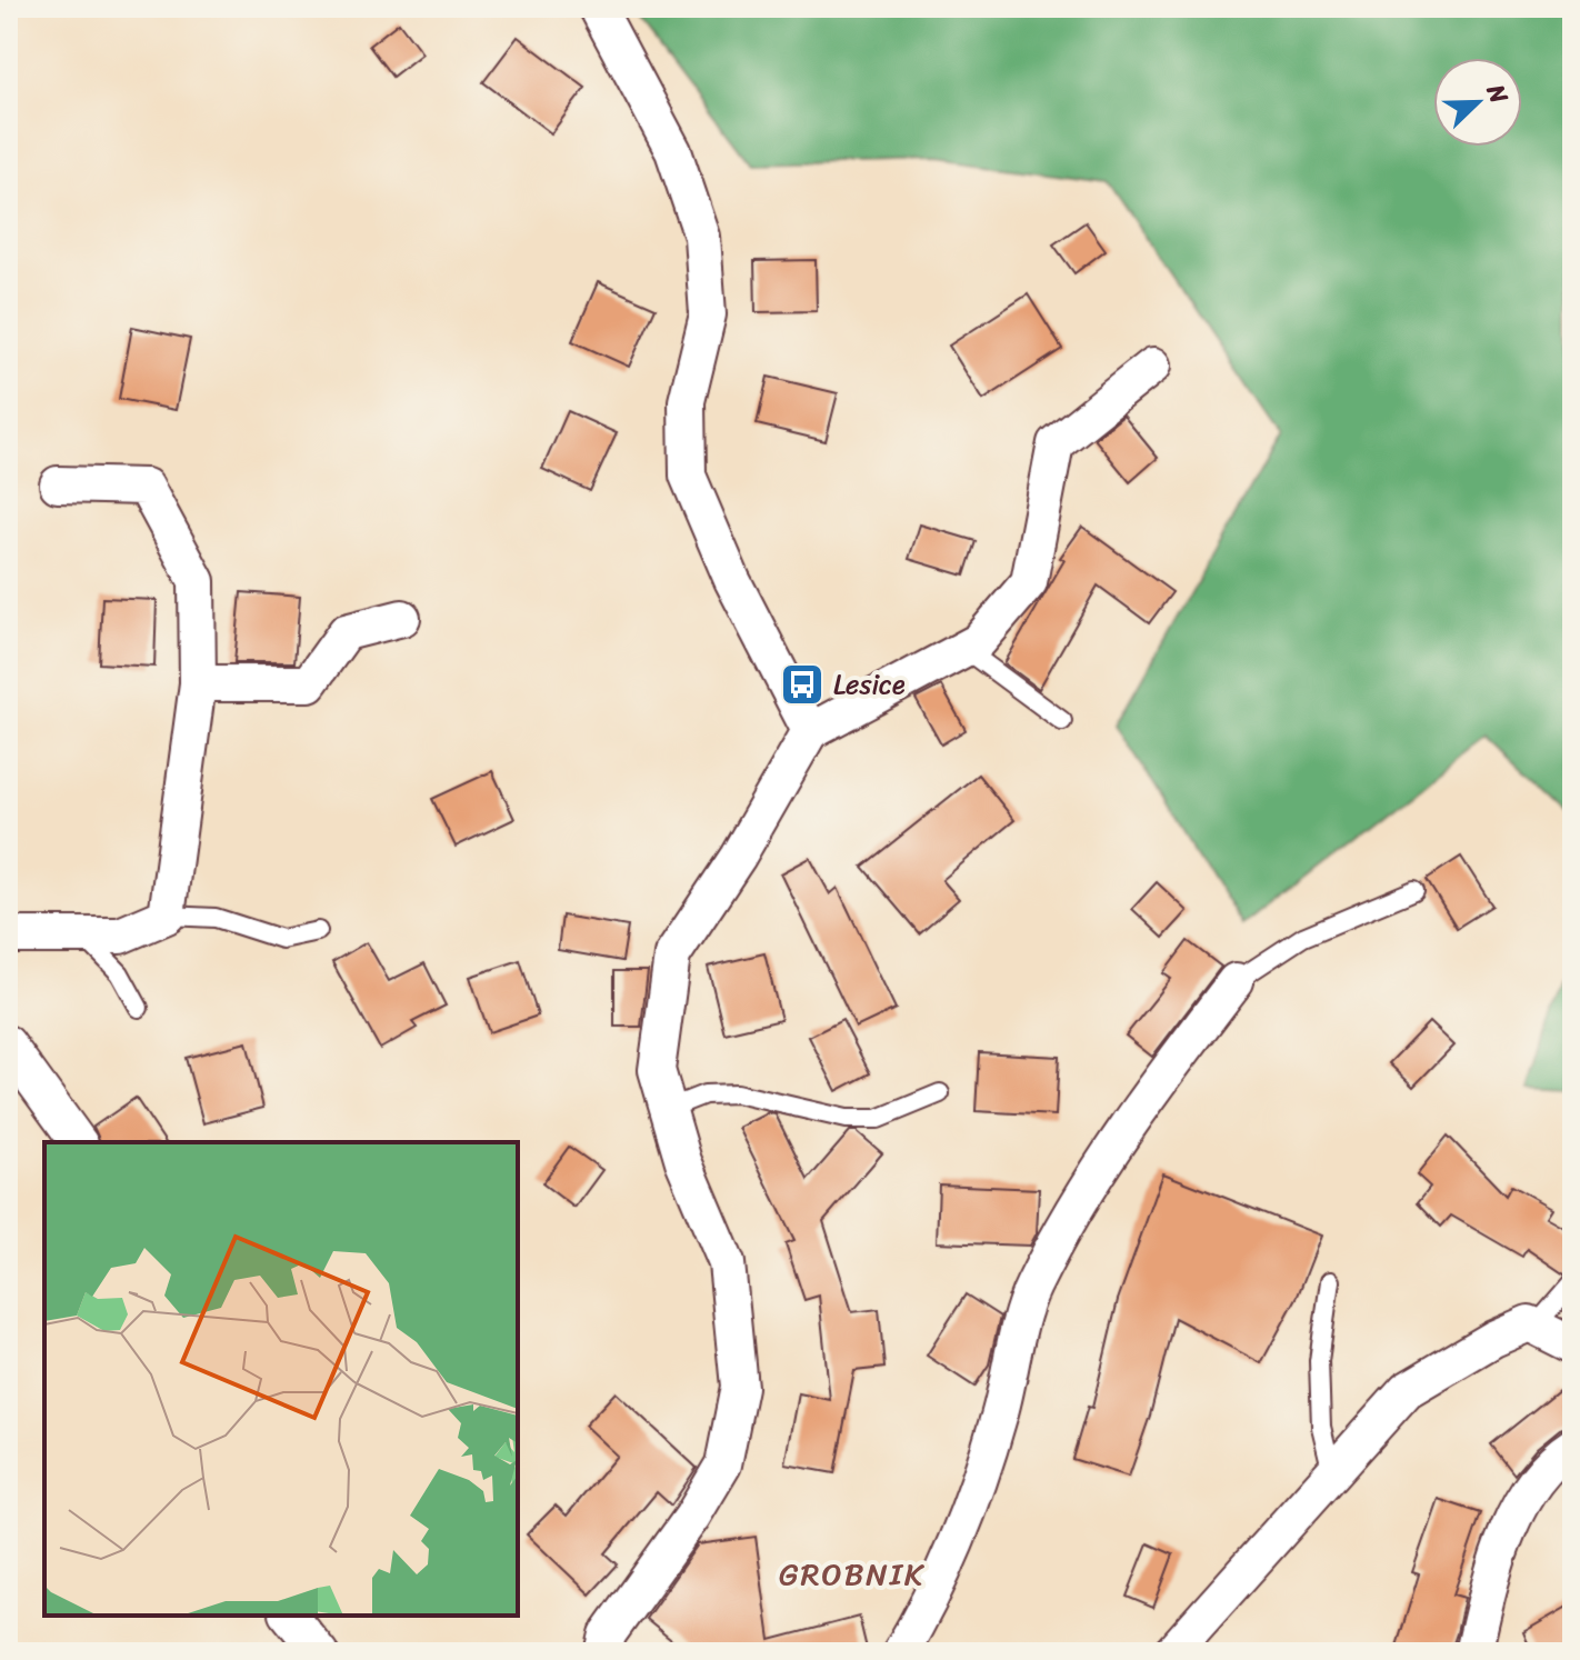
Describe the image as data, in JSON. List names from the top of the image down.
{
  "districts": ["GROBNIK"],
  "places": {
    "bus stop": ["Lesice"]
  },
  "north": "top right"
}
